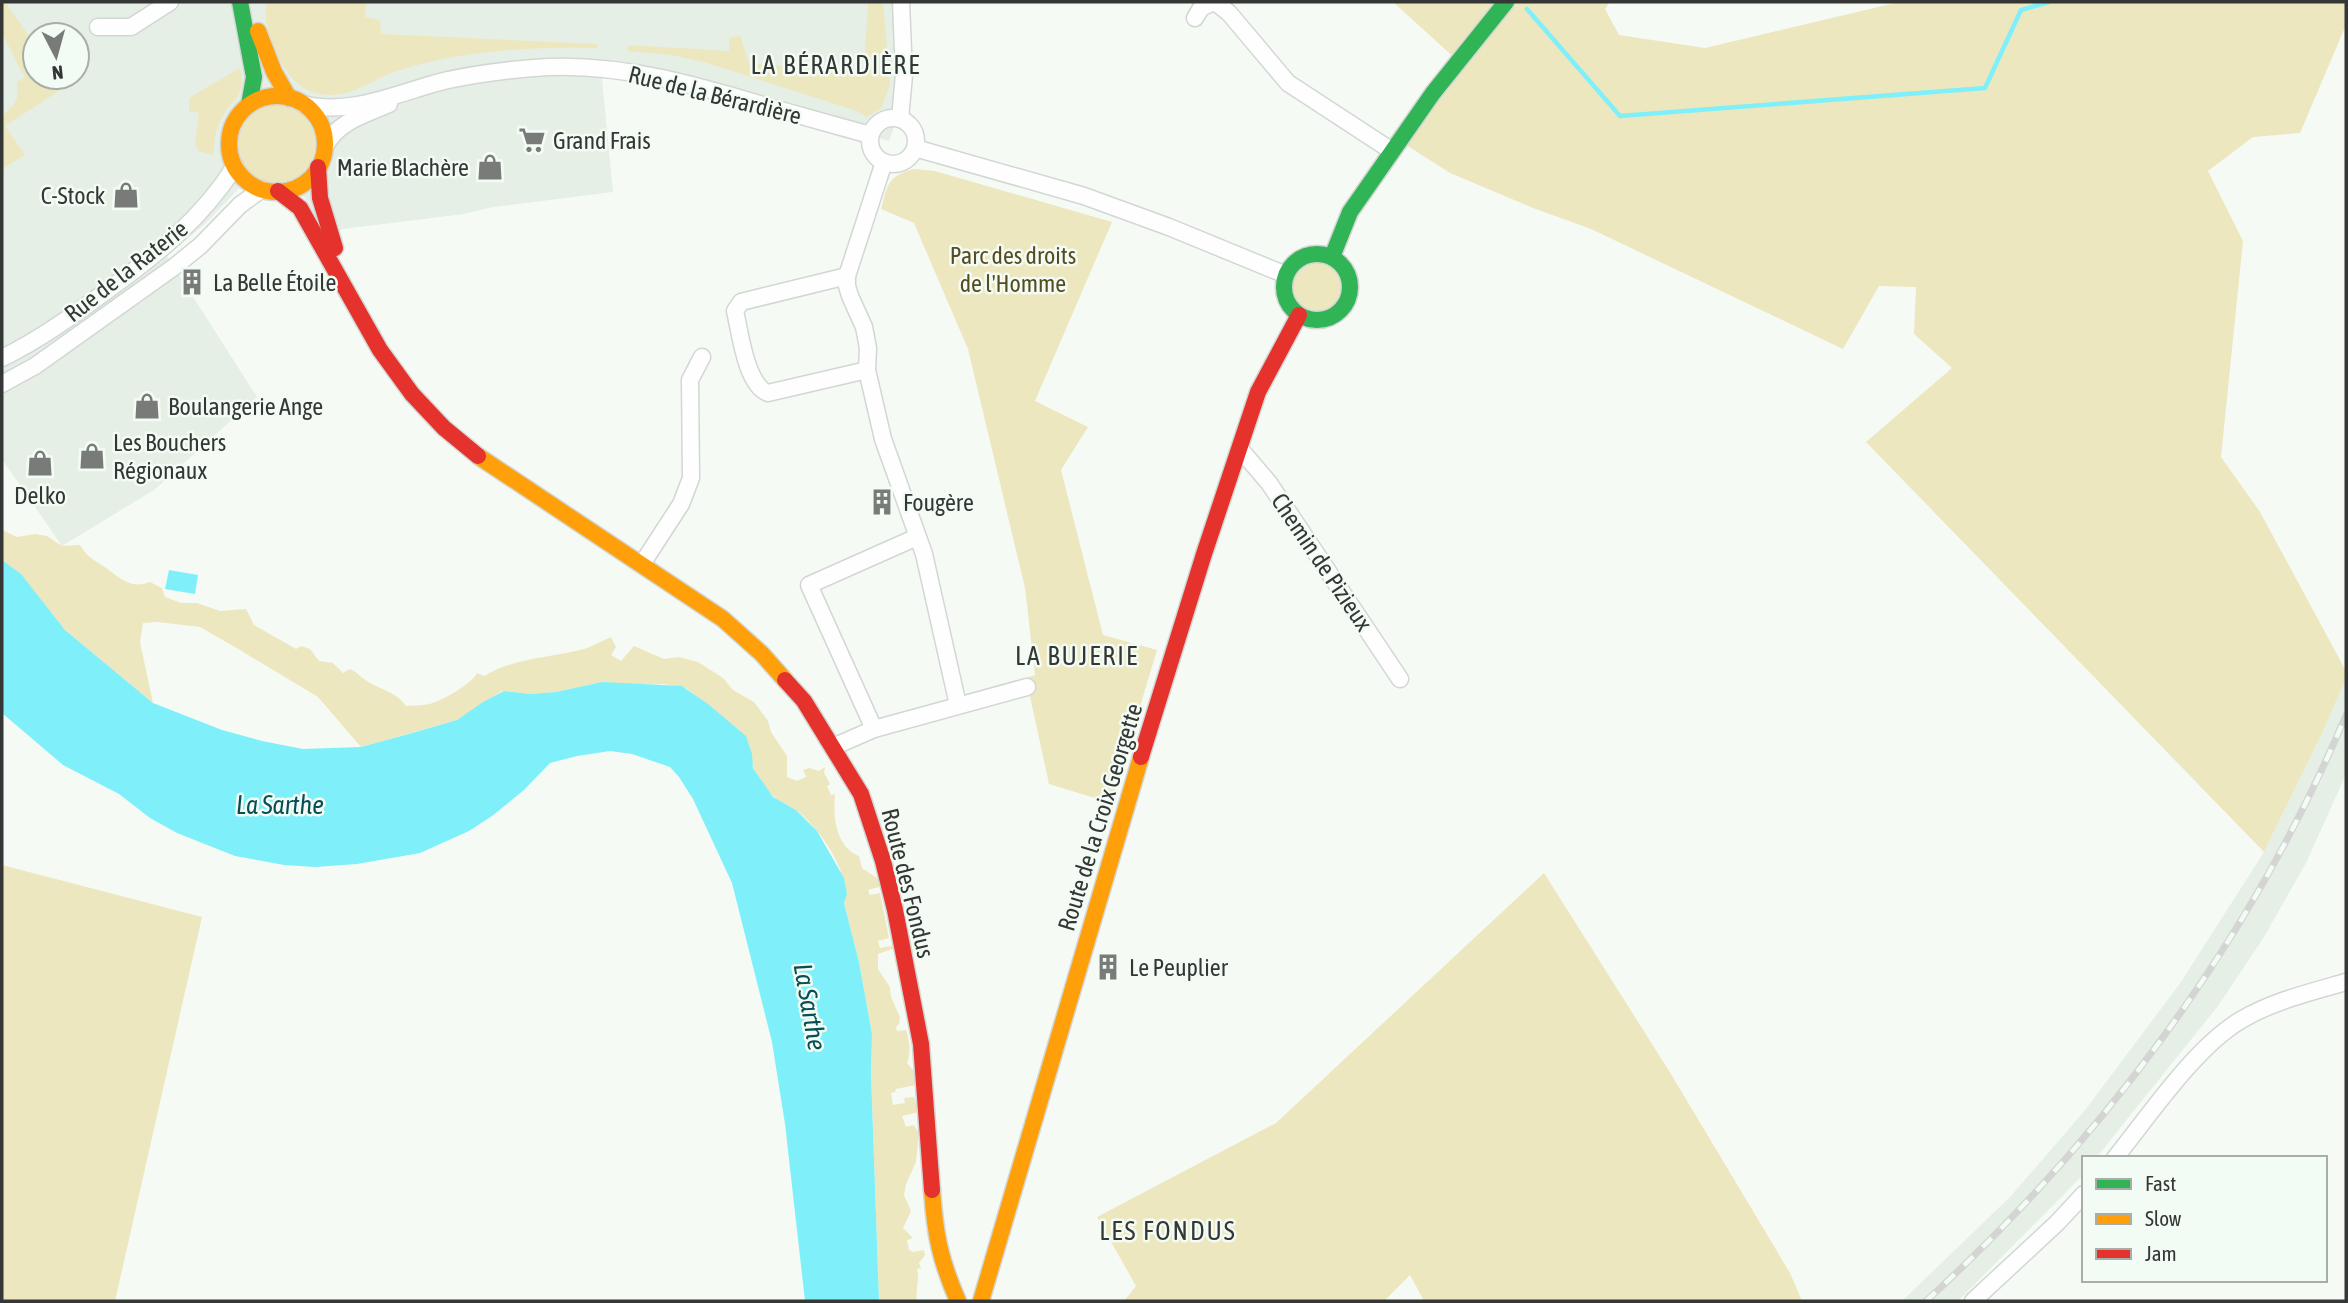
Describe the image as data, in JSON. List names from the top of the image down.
{
  "streets": {
    "street": [
      "Rue de la Bérardière",
      "Rue de la Raterie",
      "Chemin de Pizieux",
      "Route de la Croix Georgette",
      "Route des Fondus"
    ]
  },
  "crossings": [
    ["Rue de la Bérardière", "Rue de la Raterie"],
    ["Rue de la Bérardière", "Route des Fondus"],
    ["Rue de la Raterie", "Route des Fondus"],
    ["Chemin de Pizieux", "Route de la Croix Georgette"]
  ],
  "districts": ["LA BÉRARDIÈRE", "LA BUJERIE", "LES FONDUS"],
  "water": ["La Sarthe"],
  "parks": ["Parc des droits de l'Homme"],
  "places": {
    "supermarket": ["Grand Frais"],
    "shop": [
      "Marie Blachère",
      "C-Stock",
      "Boulangerie Ange",
      "Les Bouchers Régionaux",
      "Delko"
    ],
    "building": ["La Belle Étoile", "Fougère", "Le Peuplier"]
  },
  "legend": ["Fast", "Slow", "Jam"],
  "north": "bottom"
}
